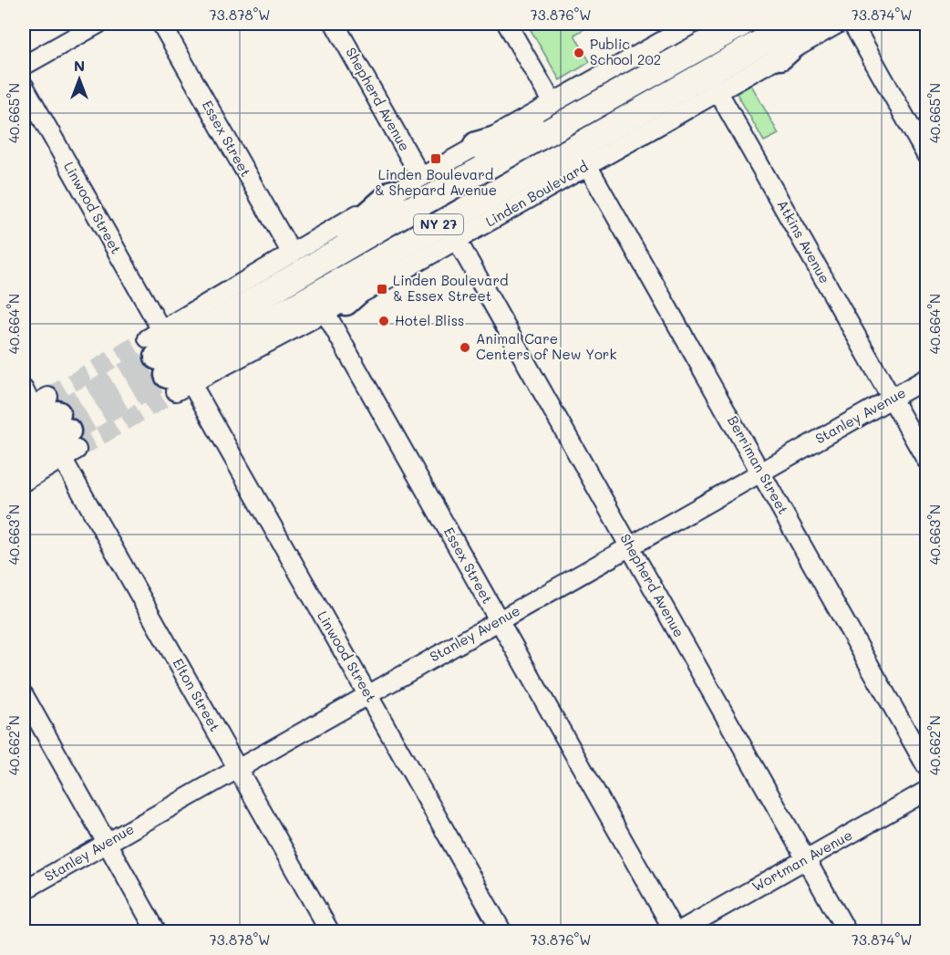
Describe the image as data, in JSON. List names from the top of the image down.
{
  "streets": {
    "highway": ["Linden Boulevard", "NY 27"],
    "street": [
      "Shepherd Avenue",
      "Essex Street",
      "Linwood Street",
      "Atkins Avenue",
      "Stanley Avenue",
      "Berriman Street",
      "Elton Street",
      "Wortman Avenue"
    ]
  },
  "crossings": [
    ["Shepherd Avenue", "Linden Boulevard"],
    ["Shepherd Avenue", "Stanley Avenue"],
    ["Shepherd Avenue", "Wortman Avenue"],
    ["Essex Street", "Linden Boulevard"],
    ["Essex Street", "NY 27"],
    ["Essex Street", "Stanley Avenue"],
    ["Essex Street", "Wortman Avenue"],
    ["Linden Boulevard", "Linwood Street"],
    ["Linden Boulevard", "NY 27"],
    ["Linden Boulevard", "Atkins Avenue"],
    ["Linden Boulevard", "Berriman Street"],
    ["Linwood Street", "NY 27"],
    ["Linwood Street", "Stanley Avenue"],
    ["NY 27", "Atkins Avenue"],
    ["Atkins Avenue", "Stanley Avenue"],
    ["Stanley Avenue", "Berriman Street"],
    ["Stanley Avenue", "Elton Street"]
  ],
  "places": {
    "other": ["Public School 202", "Hotel Bliss", "Animal Care Centers of New York"],
    "transit": ["Linden Boulevard & Shepard Avenue", "Linden Boulevard & Essex Street"]
  },
  "north": "top",
  "coordinates": [
    "73.878°W",
    "73.876°W",
    "73.874°W",
    "40.665°N",
    "40.664°N",
    "40.663°N",
    "40.662°N"
  ]
}
